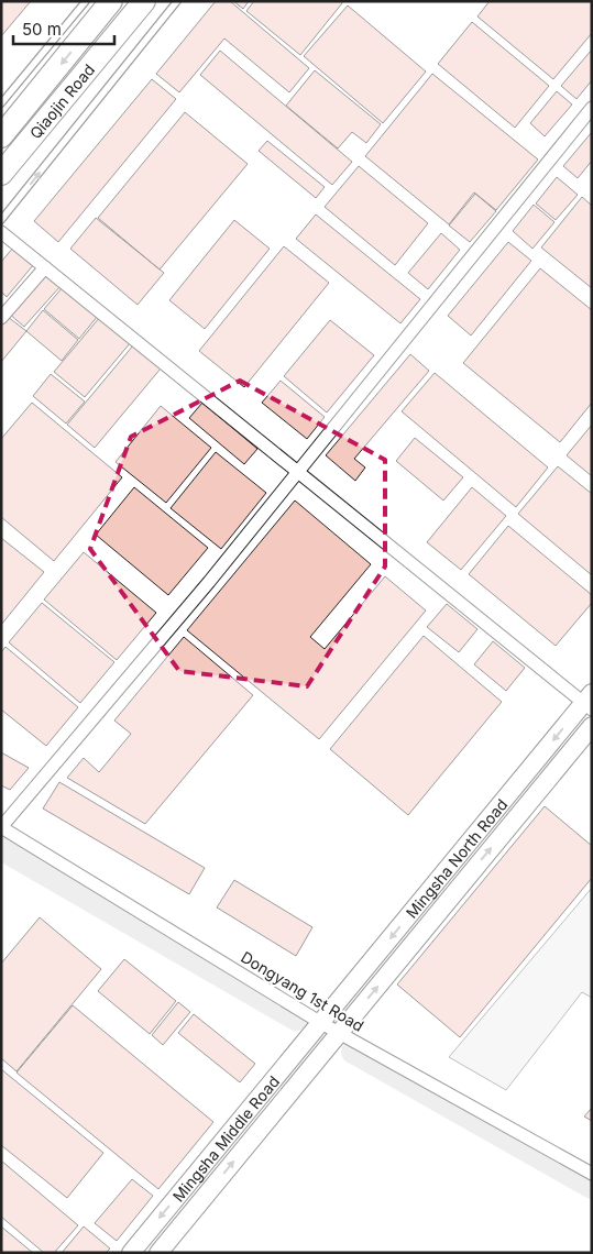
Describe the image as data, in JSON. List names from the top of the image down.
{
  "streets": {
    "highway": ["Qiaojin Road"],
    "street": ["Mingsha North Road", "Dongyang 1st Road", "Mingsha Middle Road"]
  },
  "crossings": [
    ["Mingsha North Road", "Dongyang 1st Road"],
    ["Mingsha North Road", "Mingsha Middle Road"],
    ["Dongyang 1st Road", "Mingsha Middle Road"]
  ],
  "scale_bar": "50 m"
}
